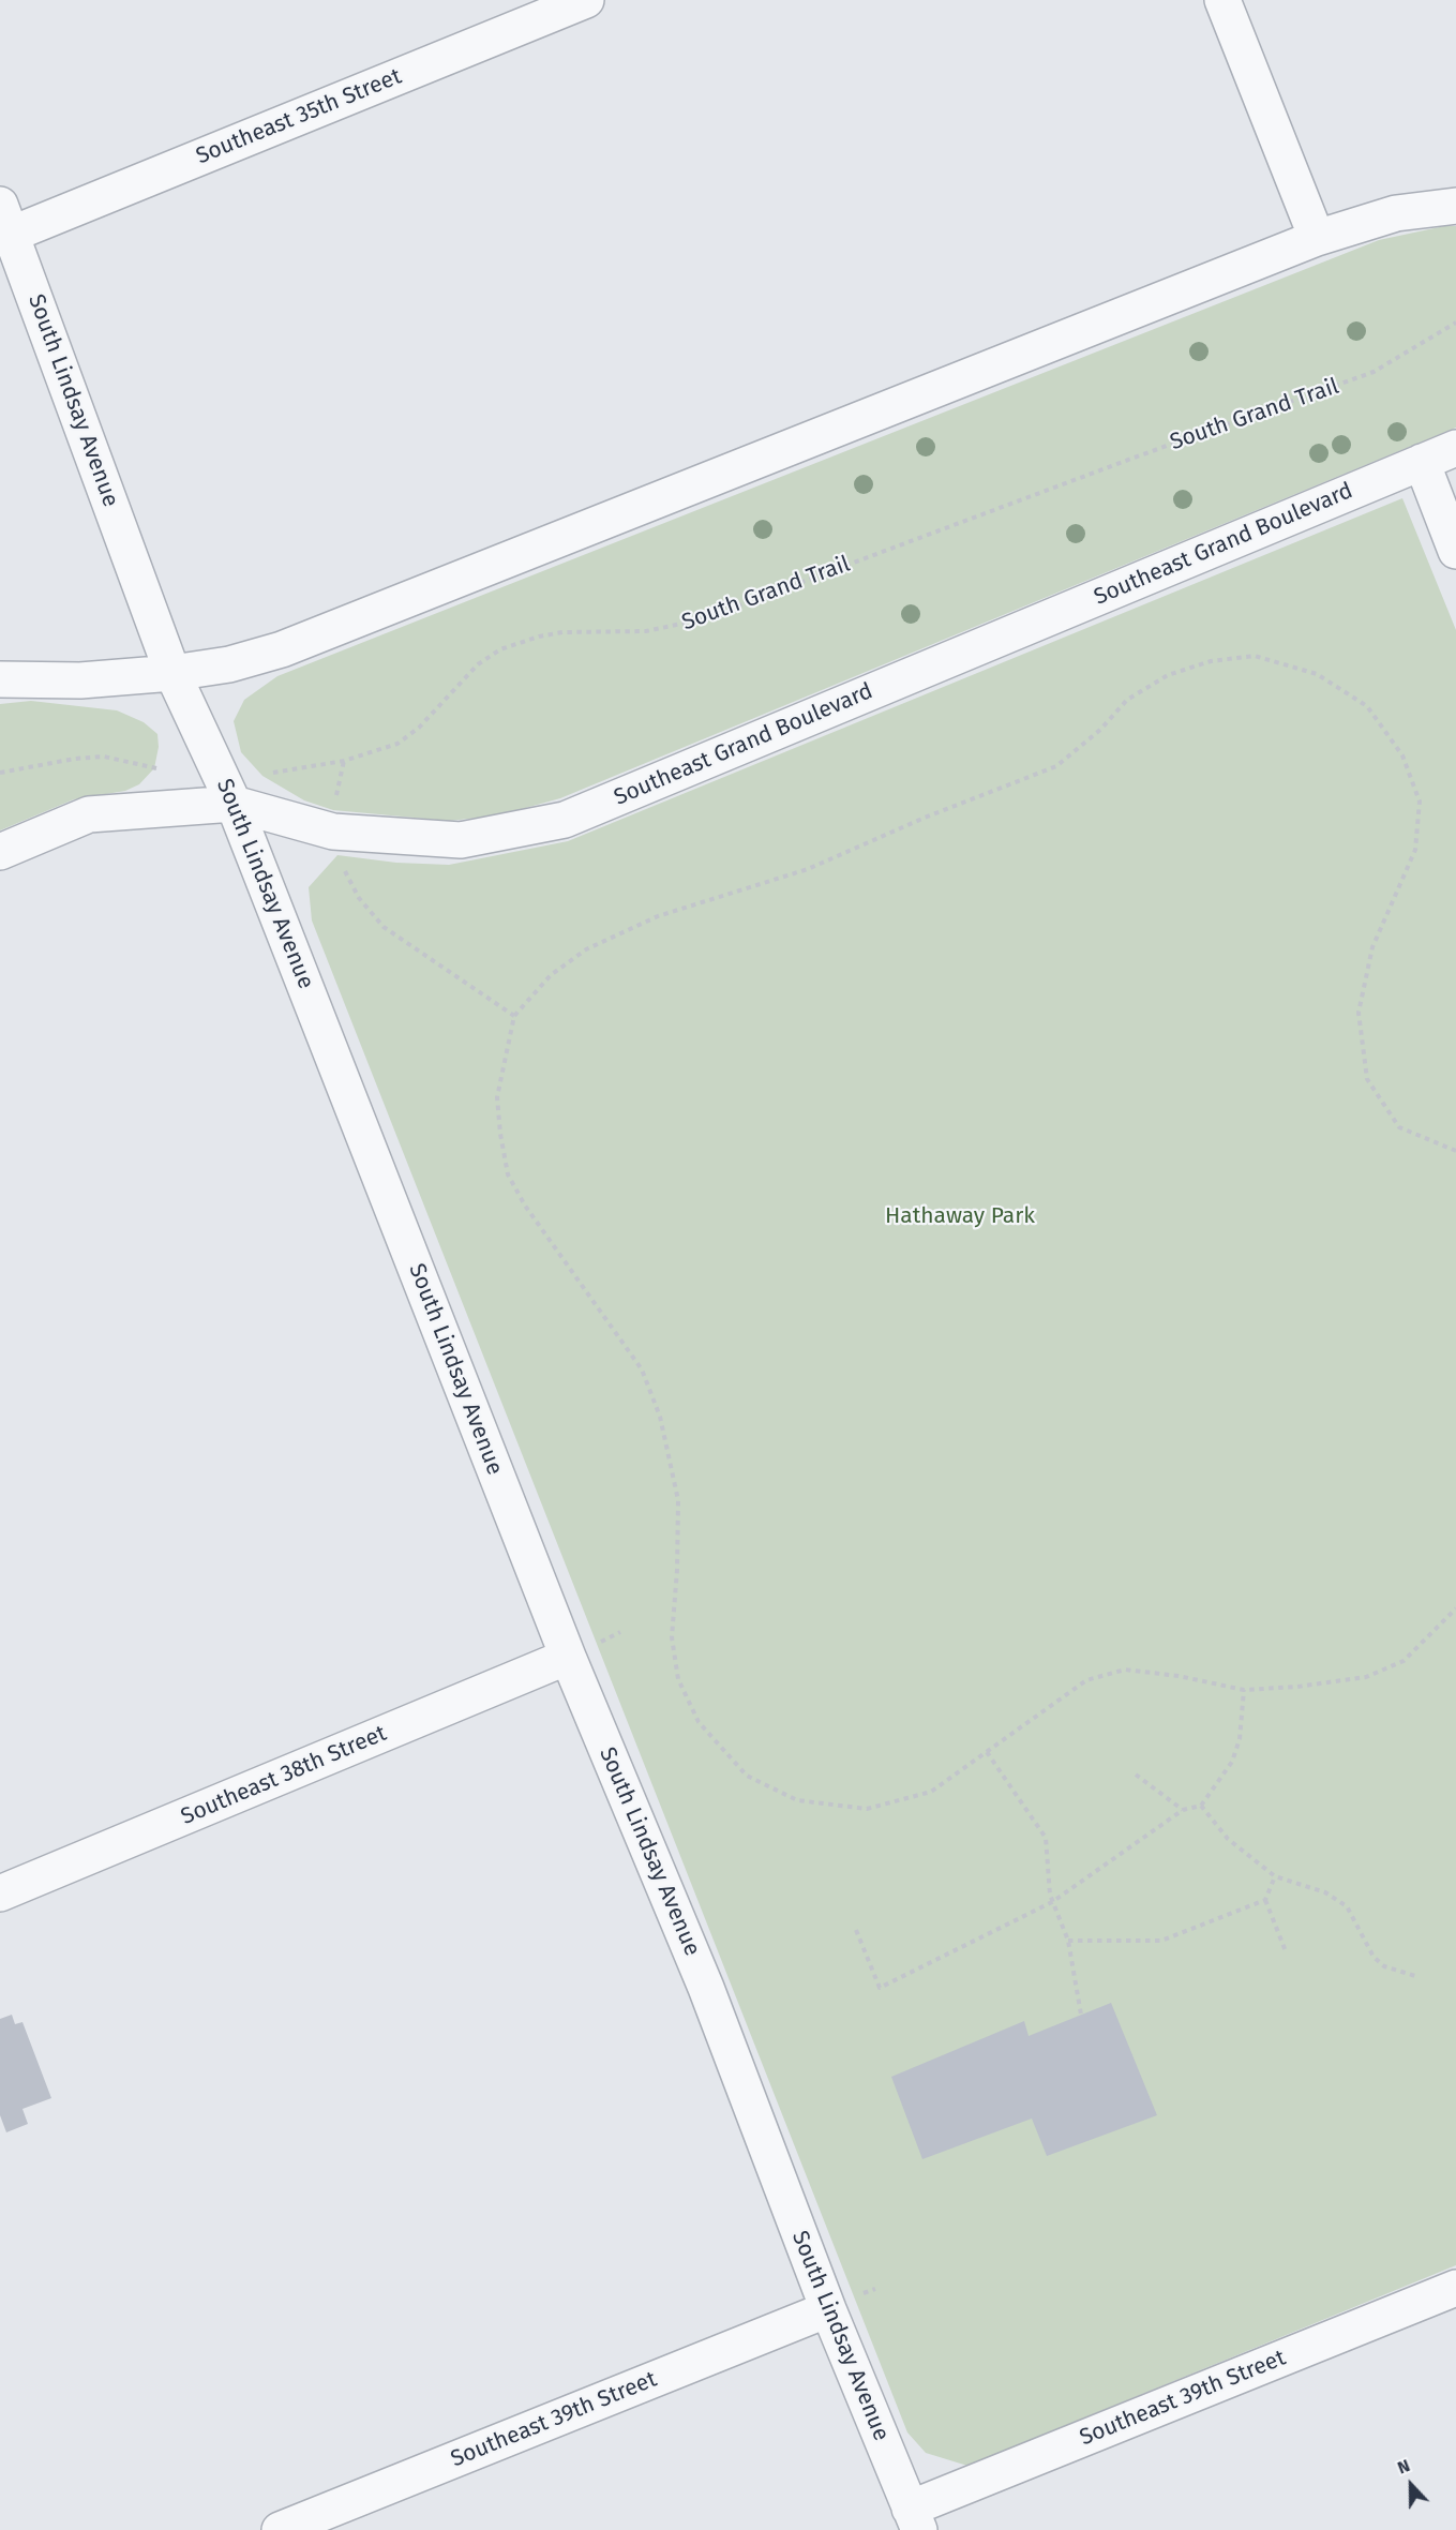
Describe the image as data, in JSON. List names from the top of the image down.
{
  "streets": {
    "street": [
      "Southeast 35th Street",
      "South Lindsay Avenue",
      "Southeast Grand Boulevard",
      "Southeast 38th Street",
      "Southeast 39th Street"
    ],
    "path": ["South Grand Trail"]
  },
  "crossings": [
    ["Southeast 35th Street", "South Lindsay Avenue"],
    ["South Lindsay Avenue", "South Grand Trail"],
    ["South Lindsay Avenue", "Southeast Grand Boulevard"],
    ["South Lindsay Avenue", "Southeast 38th Street"],
    ["South Lindsay Avenue", "Southeast 39th Street"],
    ["South Grand Trail", "Southeast Grand Boulevard"]
  ],
  "parks": ["Hathaway Park"],
  "north": "top"
}
